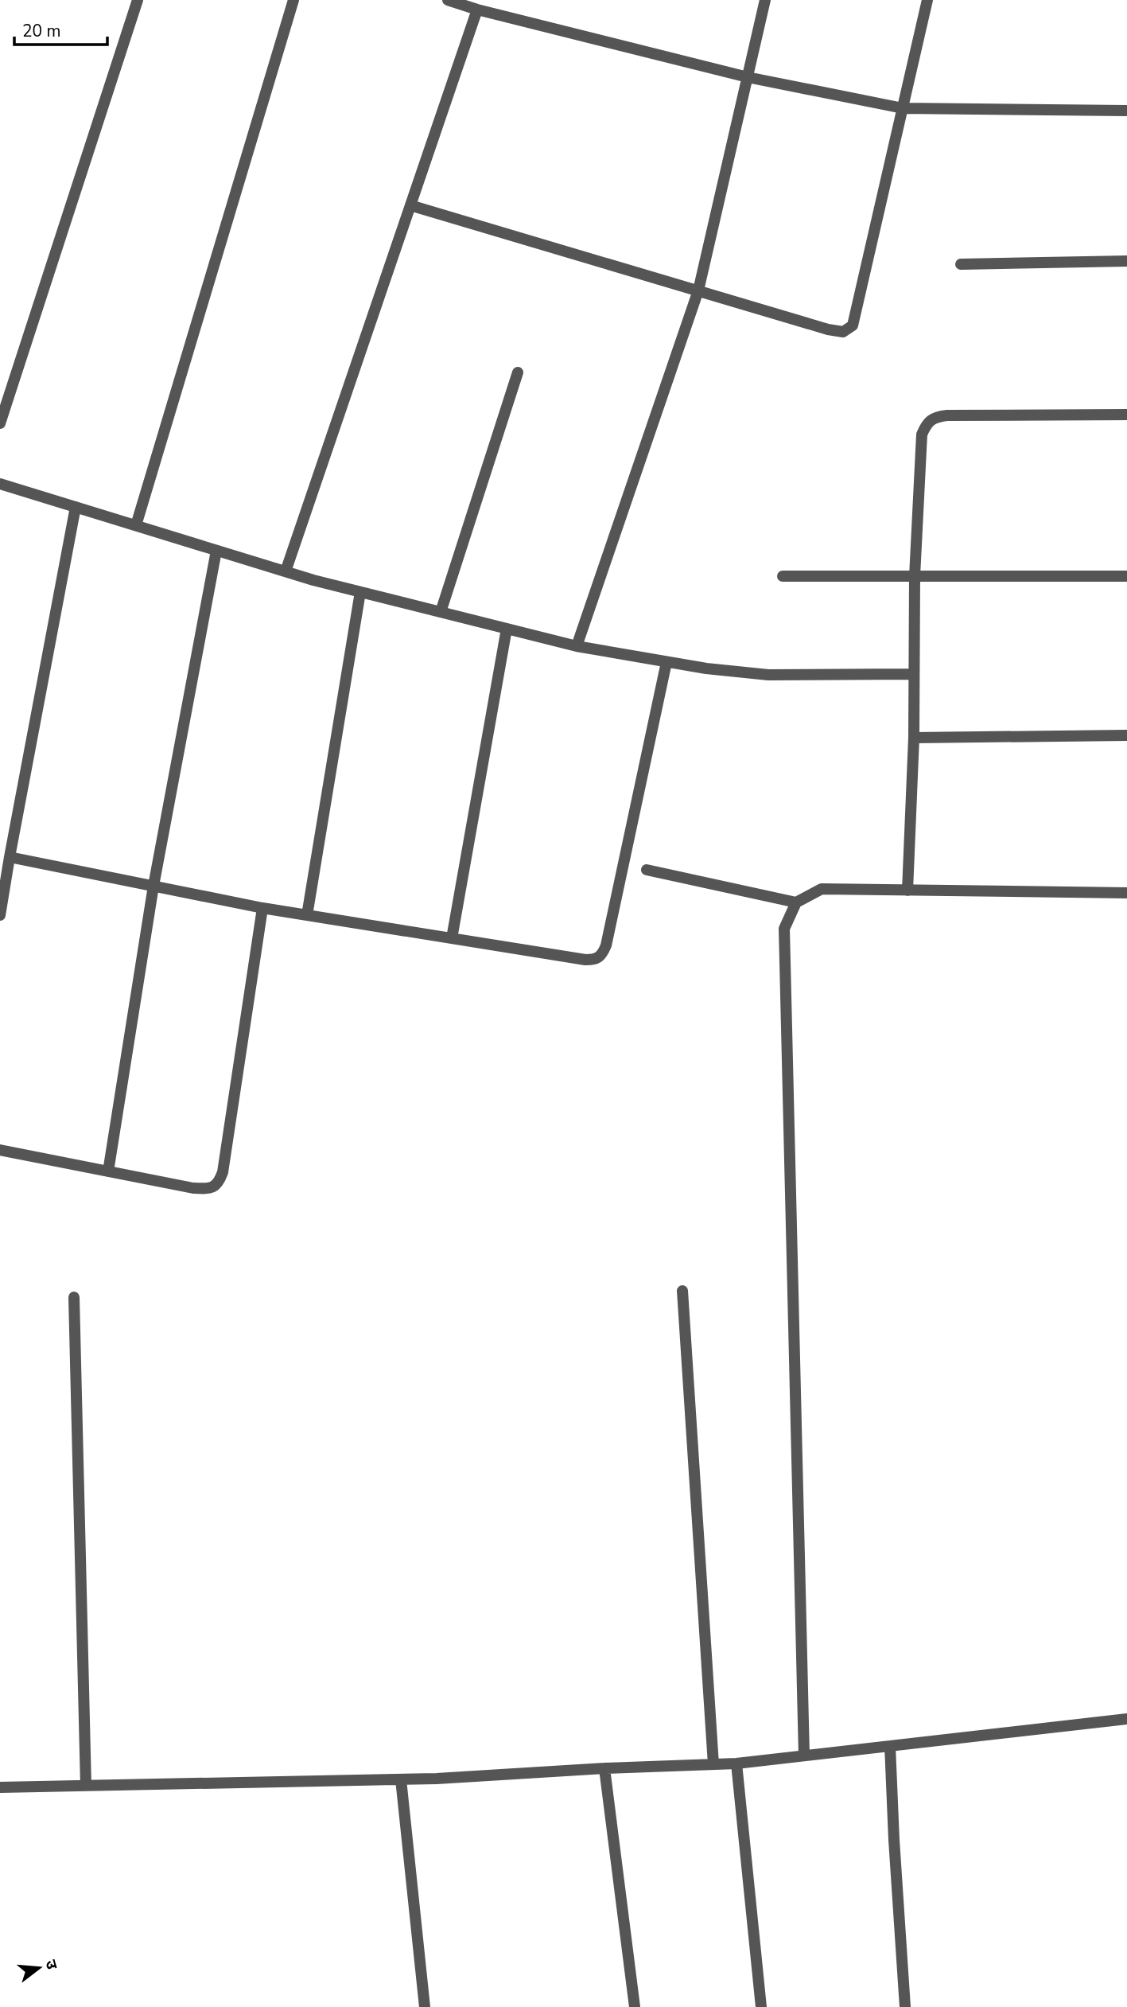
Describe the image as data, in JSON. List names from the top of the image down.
{
  "scale_bar": "20 m",
  "north": "right"
}
